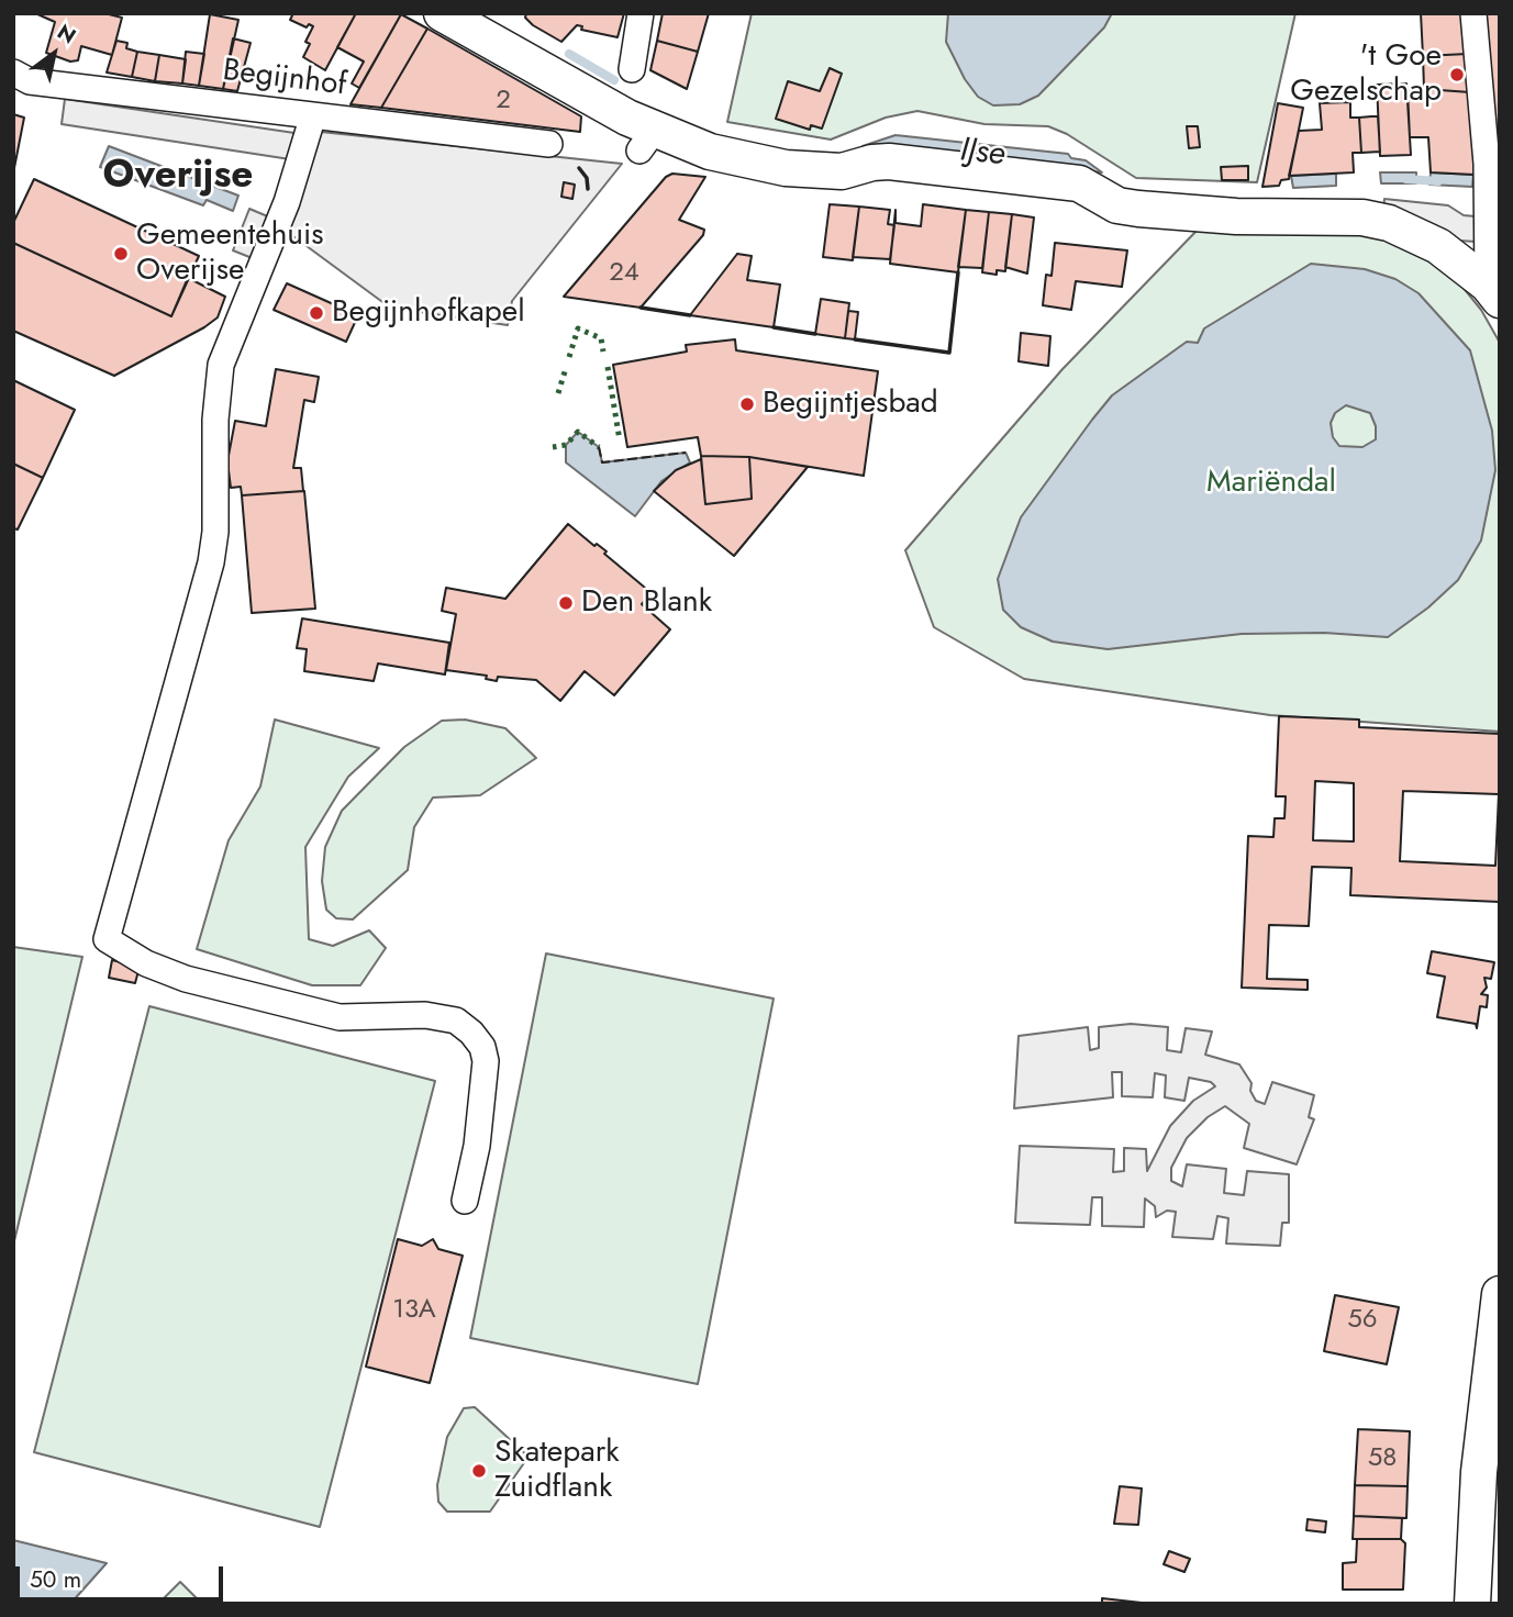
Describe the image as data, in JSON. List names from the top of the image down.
{
  "streets": {
    "street": ["Begijnhof"]
  },
  "districts": ["Overijse"],
  "water": ["IJse"],
  "parks": ["Mariëndal"],
  "places": [
    "'t Goe Gezelschap",
    "Gemeentehuis Overijse",
    "Begijnhofkapel",
    "Begijntjesbad",
    "Den Blank",
    "Skatepark Zuidflank"
  ],
  "house_numbers": [
    "2",
    "24",
    "13A",
    "56",
    "58"
  ],
  "scale_bar": "50 m",
  "north": "top right"
}
